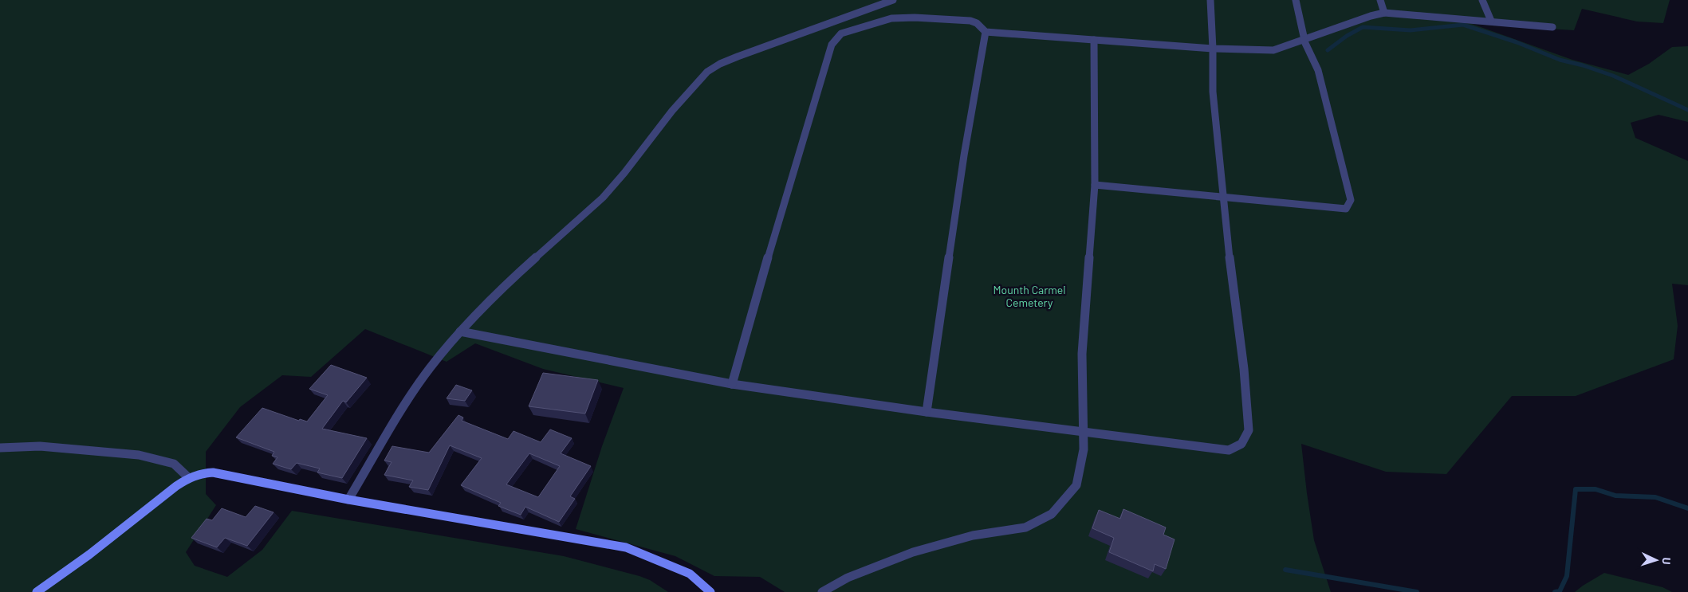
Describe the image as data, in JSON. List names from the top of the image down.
{
  "parks": ["Mounth Carmel Cemetery"],
  "north": "right"
}
